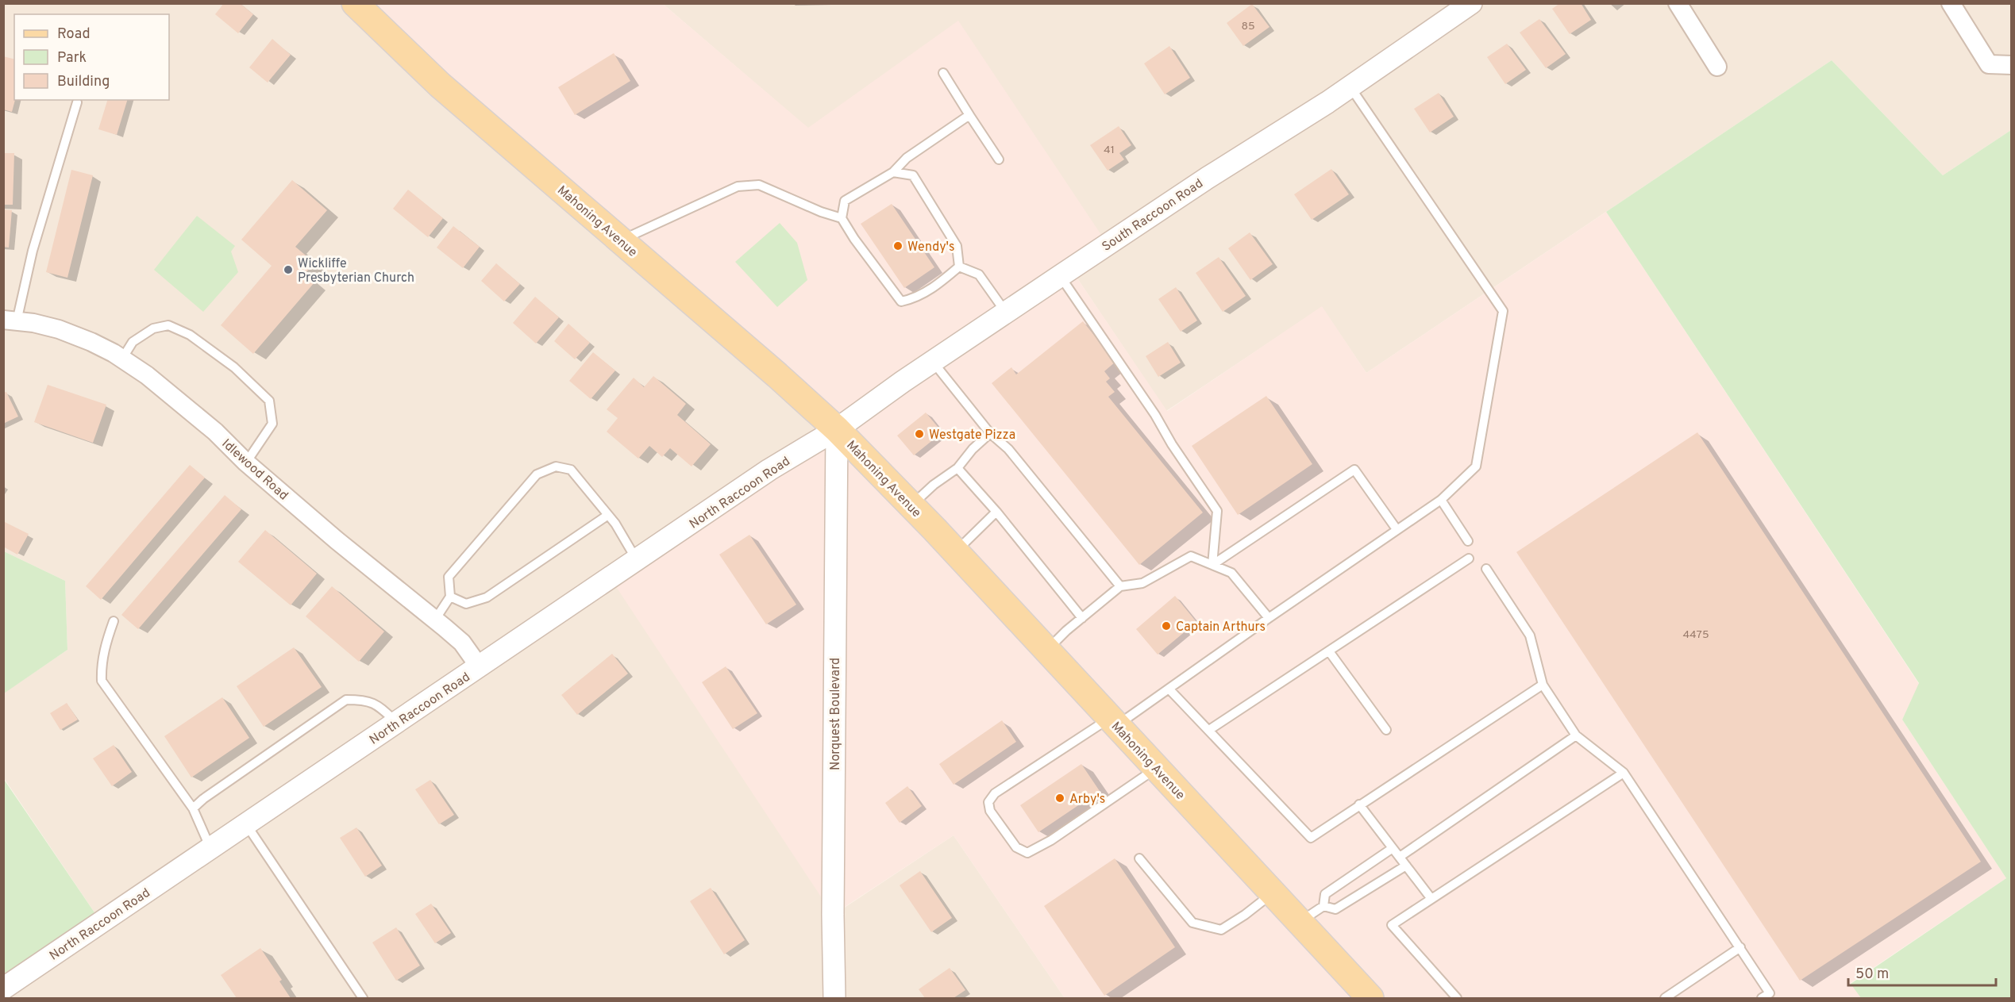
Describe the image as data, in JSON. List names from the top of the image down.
{
  "streets": {
    "main road": ["Mahoning Avenue"],
    "street": [
      "South Raccoon Road",
      "Idlewood Road",
      "North Raccoon Road",
      "Norquest Boulevard"
    ]
  },
  "crossings": [
    ["South Raccoon Road", "Mahoning Avenue"],
    ["South Raccoon Road", "North Raccoon Road"],
    ["South Raccoon Road", "Norquest Boulevard"],
    ["Mahoning Avenue", "North Raccoon Road"],
    ["Mahoning Avenue", "Norquest Boulevard"],
    ["Idlewood Road", "North Raccoon Road"],
    ["North Raccoon Road", "Norquest Boulevard"]
  ],
  "places": [
    "Wendy's",
    "Wickliffe Presbyterian Church",
    "Westgate Pizza",
    "Captain Arthurs",
    "Arby's"
  ],
  "house_numbers": ["85", "41", "4475"],
  "legend": ["Road", "Park", "Building"],
  "scale_bar": "50 m"
}
